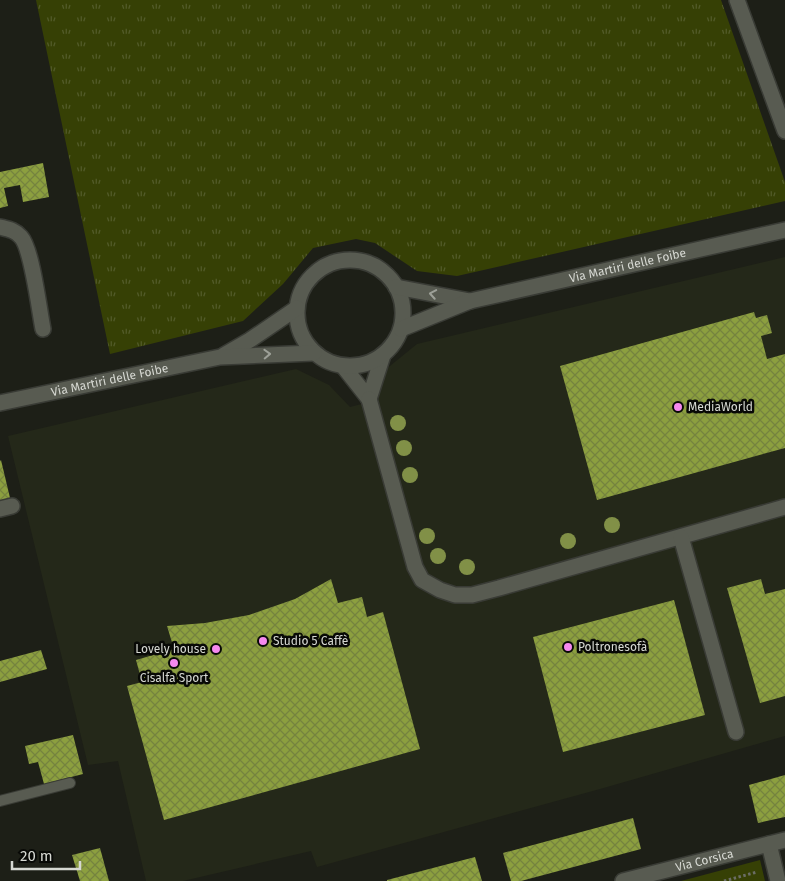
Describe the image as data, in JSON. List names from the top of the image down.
{
  "streets": {
    "street": ["Via Martiri delle Foibe", "Via Corsica"]
  },
  "places": [
    "MediaWorld",
    "Studio 5 Caffè",
    "Poltronesofà",
    "Lovely house",
    "Cisalfa Sport"
  ],
  "scale_bar": "20 m"
}
